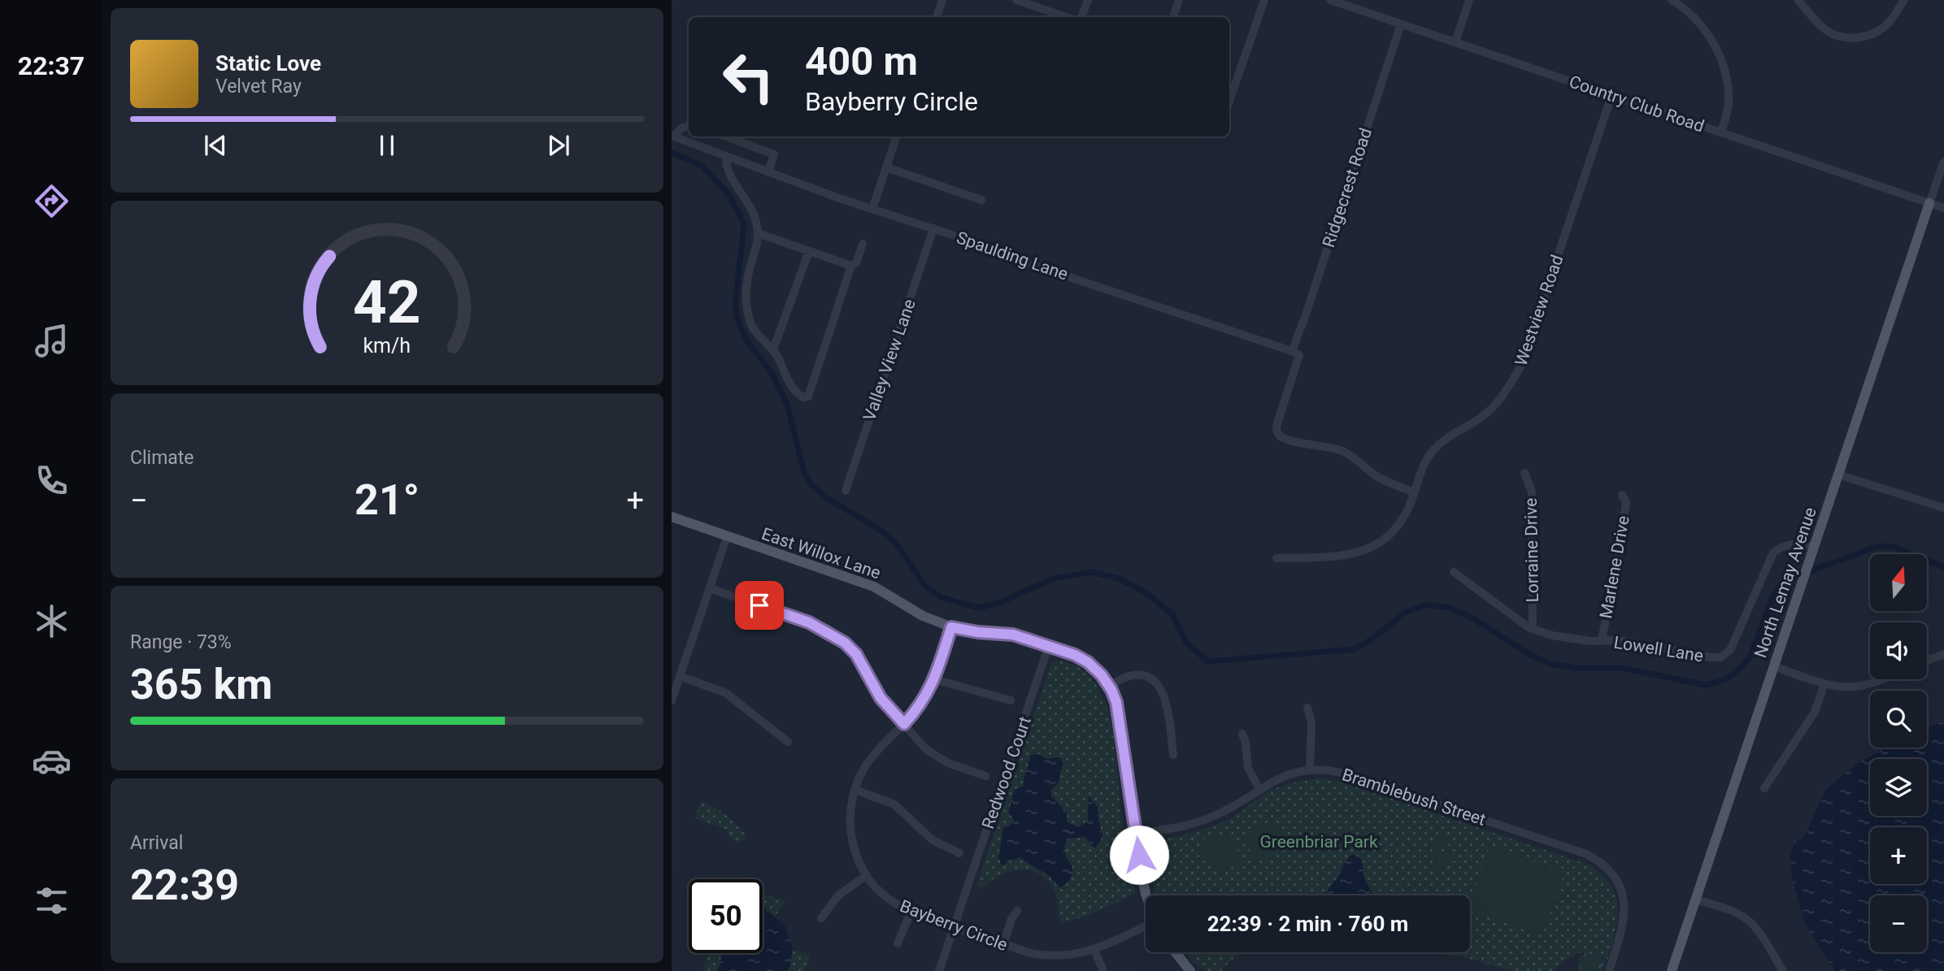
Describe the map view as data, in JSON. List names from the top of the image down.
{
  "streets": {
    "main road": ["East Willox Lane", "North Lemay Avenue"],
    "street": [
      "Country Club Road",
      "Ridgecrest Road",
      "Spaulding Lane",
      "Westview Road",
      "Valley View Lane",
      "Lorraine Drive",
      "Marlene Drive",
      "Lowell Lane",
      "Redwood Court",
      "Bramblebush Street",
      "Bayberry Circle"
    ]
  },
  "crossings": [
    ["Country Club Road", "Ridgecrest Road"],
    ["Country Club Road", "Westview Road"],
    ["Country Club Road", "North Lemay Avenue"],
    ["Ridgecrest Road", "Spaulding Lane"],
    ["Ridgecrest Road", "Westview Road"],
    ["Spaulding Lane", "Valley View Lane"],
    ["Lorraine Drive", "Lowell Lane"],
    ["East Willox Lane", "Redwood Court"],
    ["East Willox Lane", "Bramblebush Street"],
    ["East Willox Lane", "Bayberry Circle"],
    ["Marlene Drive", "Lowell Lane"],
    ["North Lemay Avenue", "Lowell Lane"],
    ["Redwood Court", "Bayberry Circle"]
  ],
  "parks": ["Greenbriar Park"],
  "north": "top",
  "page": {
    "tabs": "22:37",
    "turn": ["400 m", "Bayberry Circle"],
    "song": ["Static Love", "Velvet Ray"],
    "tile": [
      "Climate",
      ["Range · 73%", "365 km"],
      ["Arrival", "22:39"]
    ],
    "heat": ["−", "21°", "+"],
    "map_buttons": ["+", "−"],
    "limit": "50",
    "trip": "22:39 · 2 min · 760 m",
    "gauge": ["42", "km/h"]
  }
}
